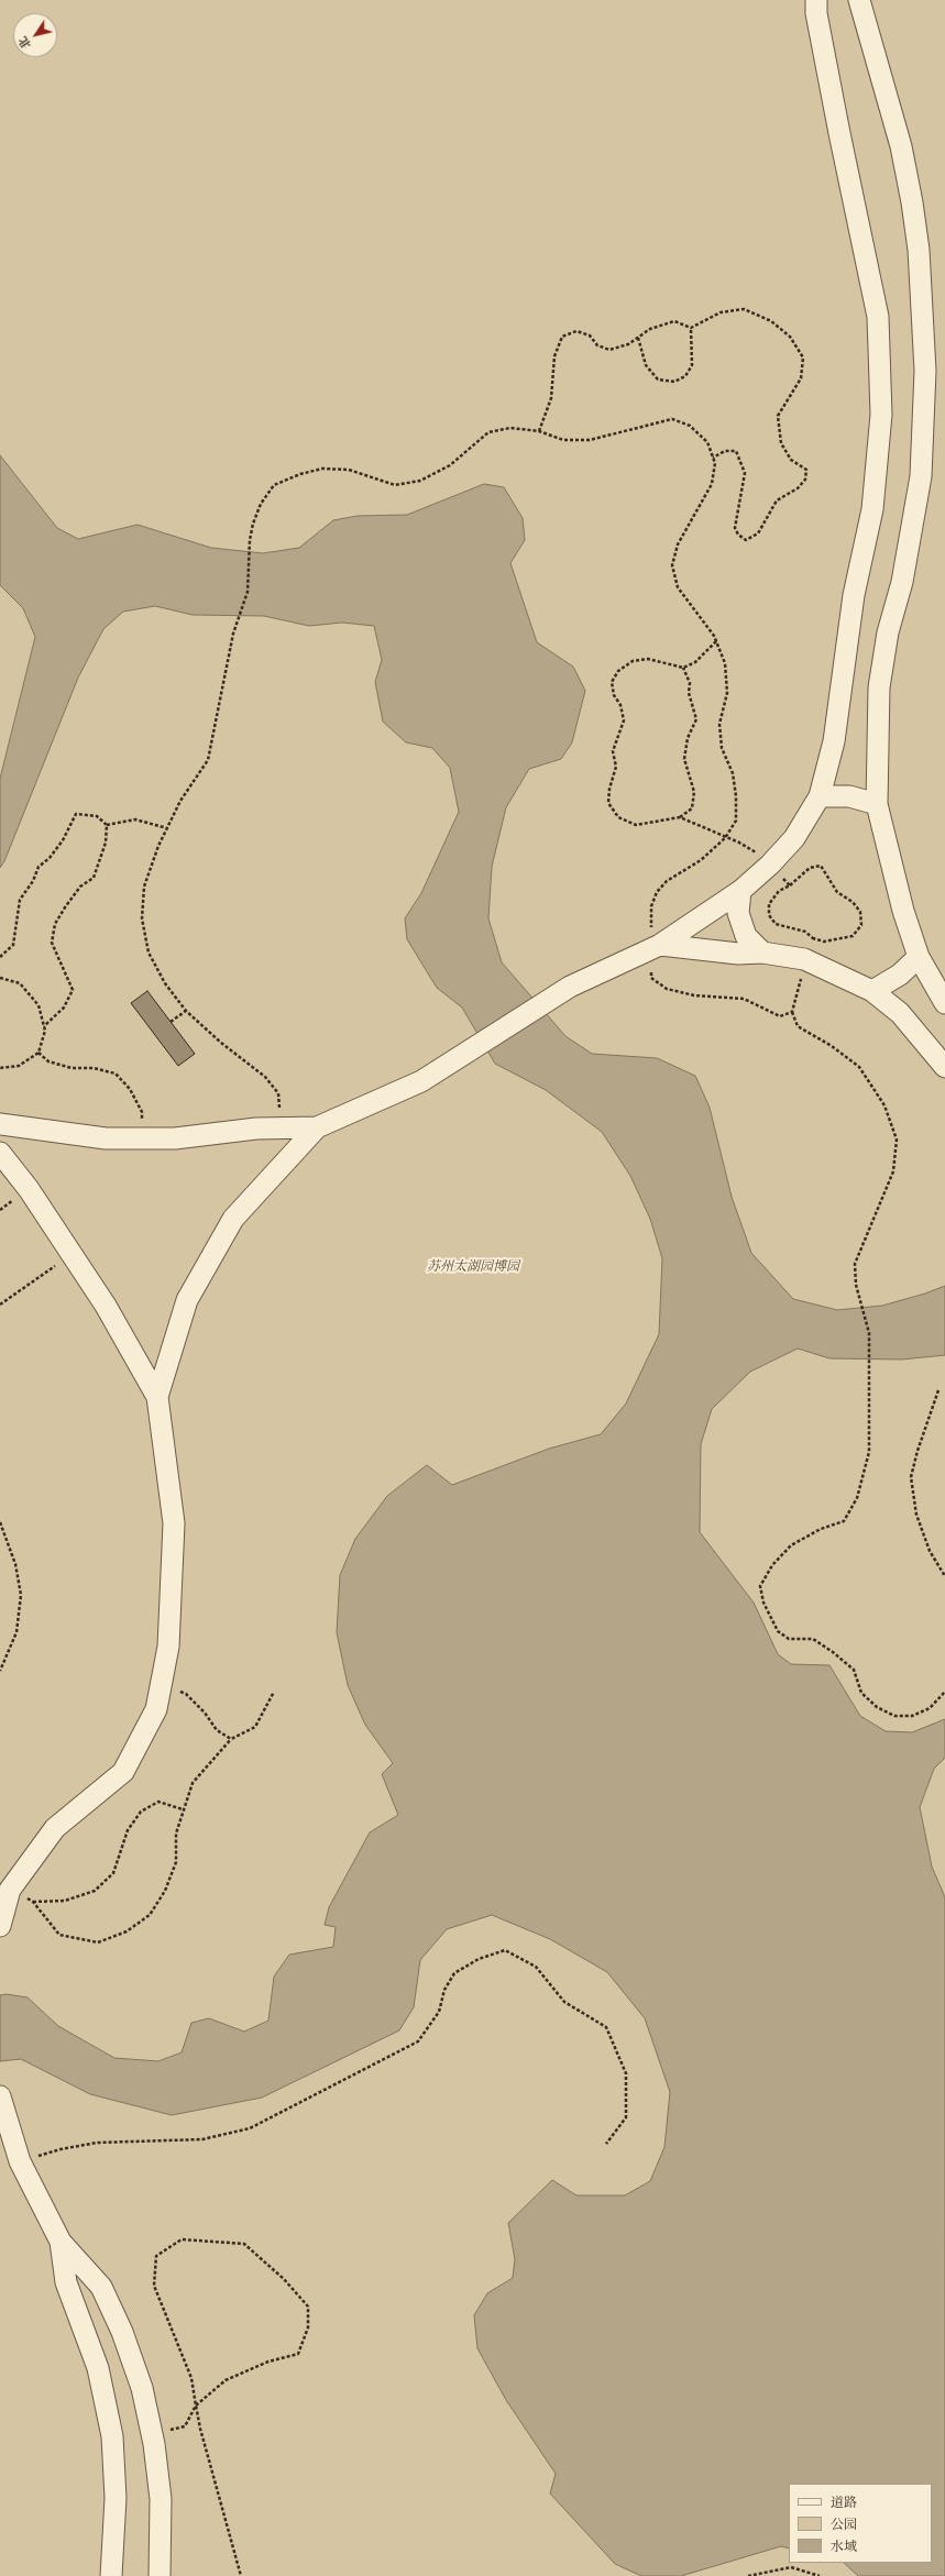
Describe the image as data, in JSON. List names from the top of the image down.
{
  "parks": ["苏州太湖园博园"],
  "legend": ["道路", "公园", "水域"],
  "north": "bottom left"
}
